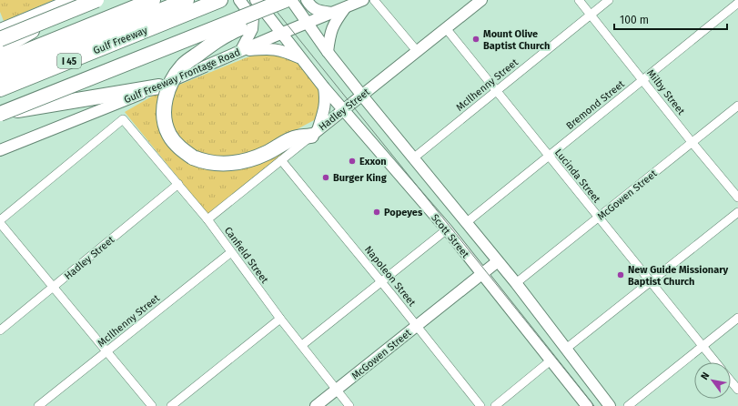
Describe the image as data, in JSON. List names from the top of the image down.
{
  "streets": {
    "highway": ["Gulf Freeway", "I 45"],
    "main road": [
      "Gulf Freeway Frontage Road",
      "Hadley Street",
      "McGowen Street",
      "Scott Street"
    ],
    "street": [
      "McIlhenny Street",
      "Milby Street",
      "Bremond Street",
      "Lucinda Street",
      "Canfield Street",
      "Napoleon Street"
    ]
  },
  "crossings": [
    ["Gulf Freeway Frontage Road", "Scott Street"],
    ["McIlhenny Street", "Milby Street"],
    ["McIlhenny Street", "Lucinda Street"],
    ["McIlhenny Street", "Scott Street"],
    ["McIlhenny Street", "Canfield Street"],
    ["Milby Street", "Bremond Street"],
    ["Milby Street", "McGowen Street"],
    ["Bremond Street", "Lucinda Street"],
    ["Bremond Street", "Scott Street"],
    ["Hadley Street", "Lucinda Street"],
    ["Hadley Street", "Scott Street"],
    ["Hadley Street", "Canfield Street"],
    ["Hadley Street", "Napoleon Street"],
    ["Lucinda Street", "McGowen Street"],
    ["McGowen Street", "Scott Street"],
    ["McGowen Street", "Canfield Street"],
    ["McGowen Street", "Napoleon Street"]
  ],
  "places": [
    "Mount Olive Baptist Church",
    "Exxon",
    "Burger King",
    "Popeyes",
    "New Guide Missionary Baptist Church"
  ],
  "scale_bar": "100 m",
  "north": "top left"
}
